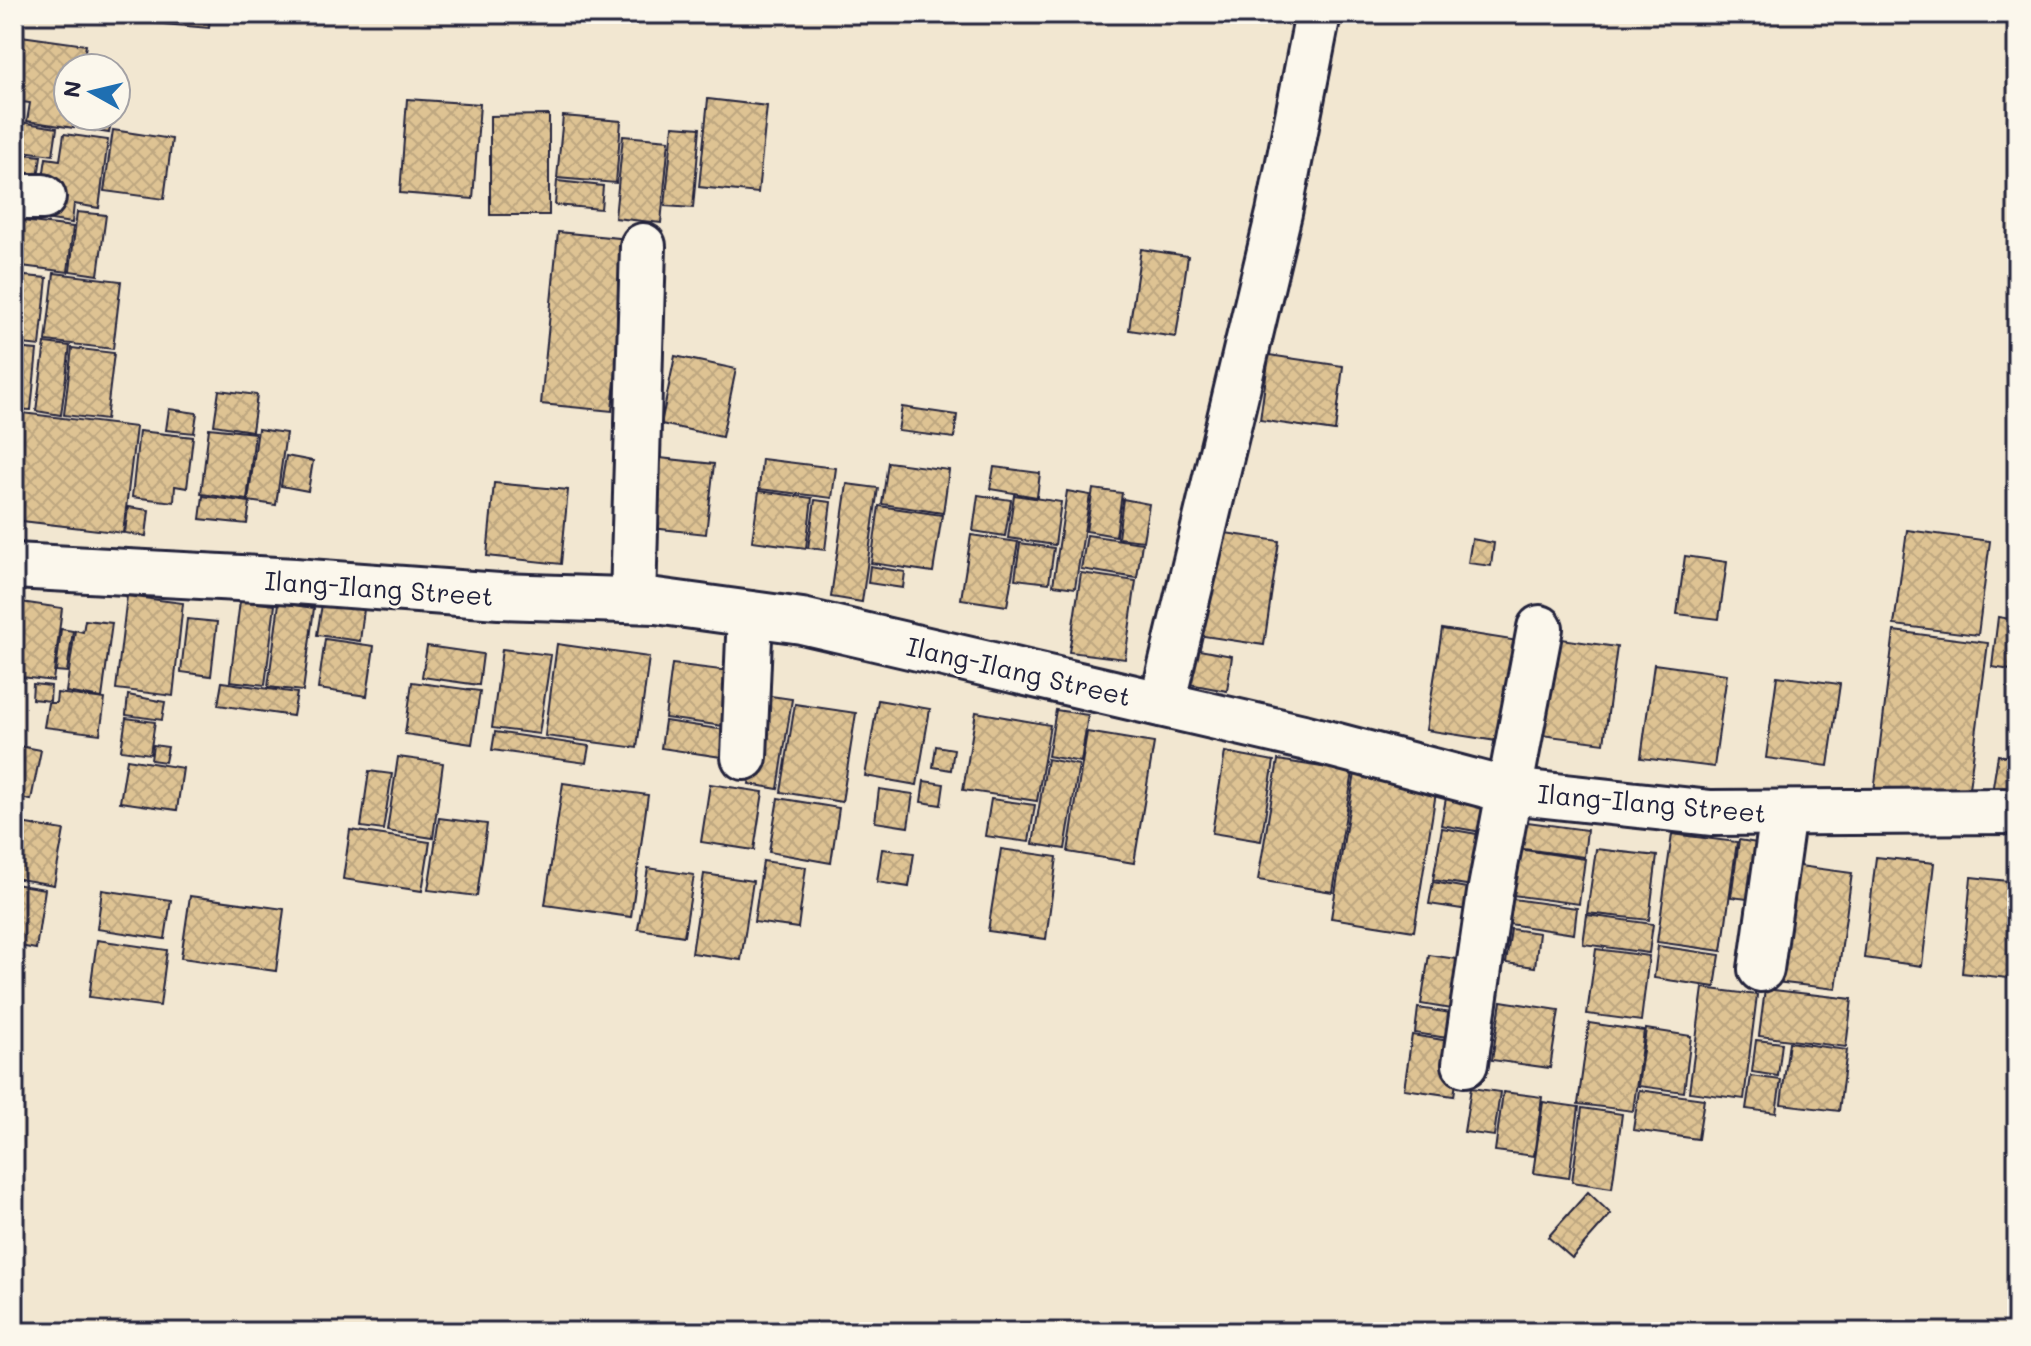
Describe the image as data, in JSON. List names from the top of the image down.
{
  "streets": {
    "street": ["Ilang-Ilang Street"]
  },
  "north": "left"
}
